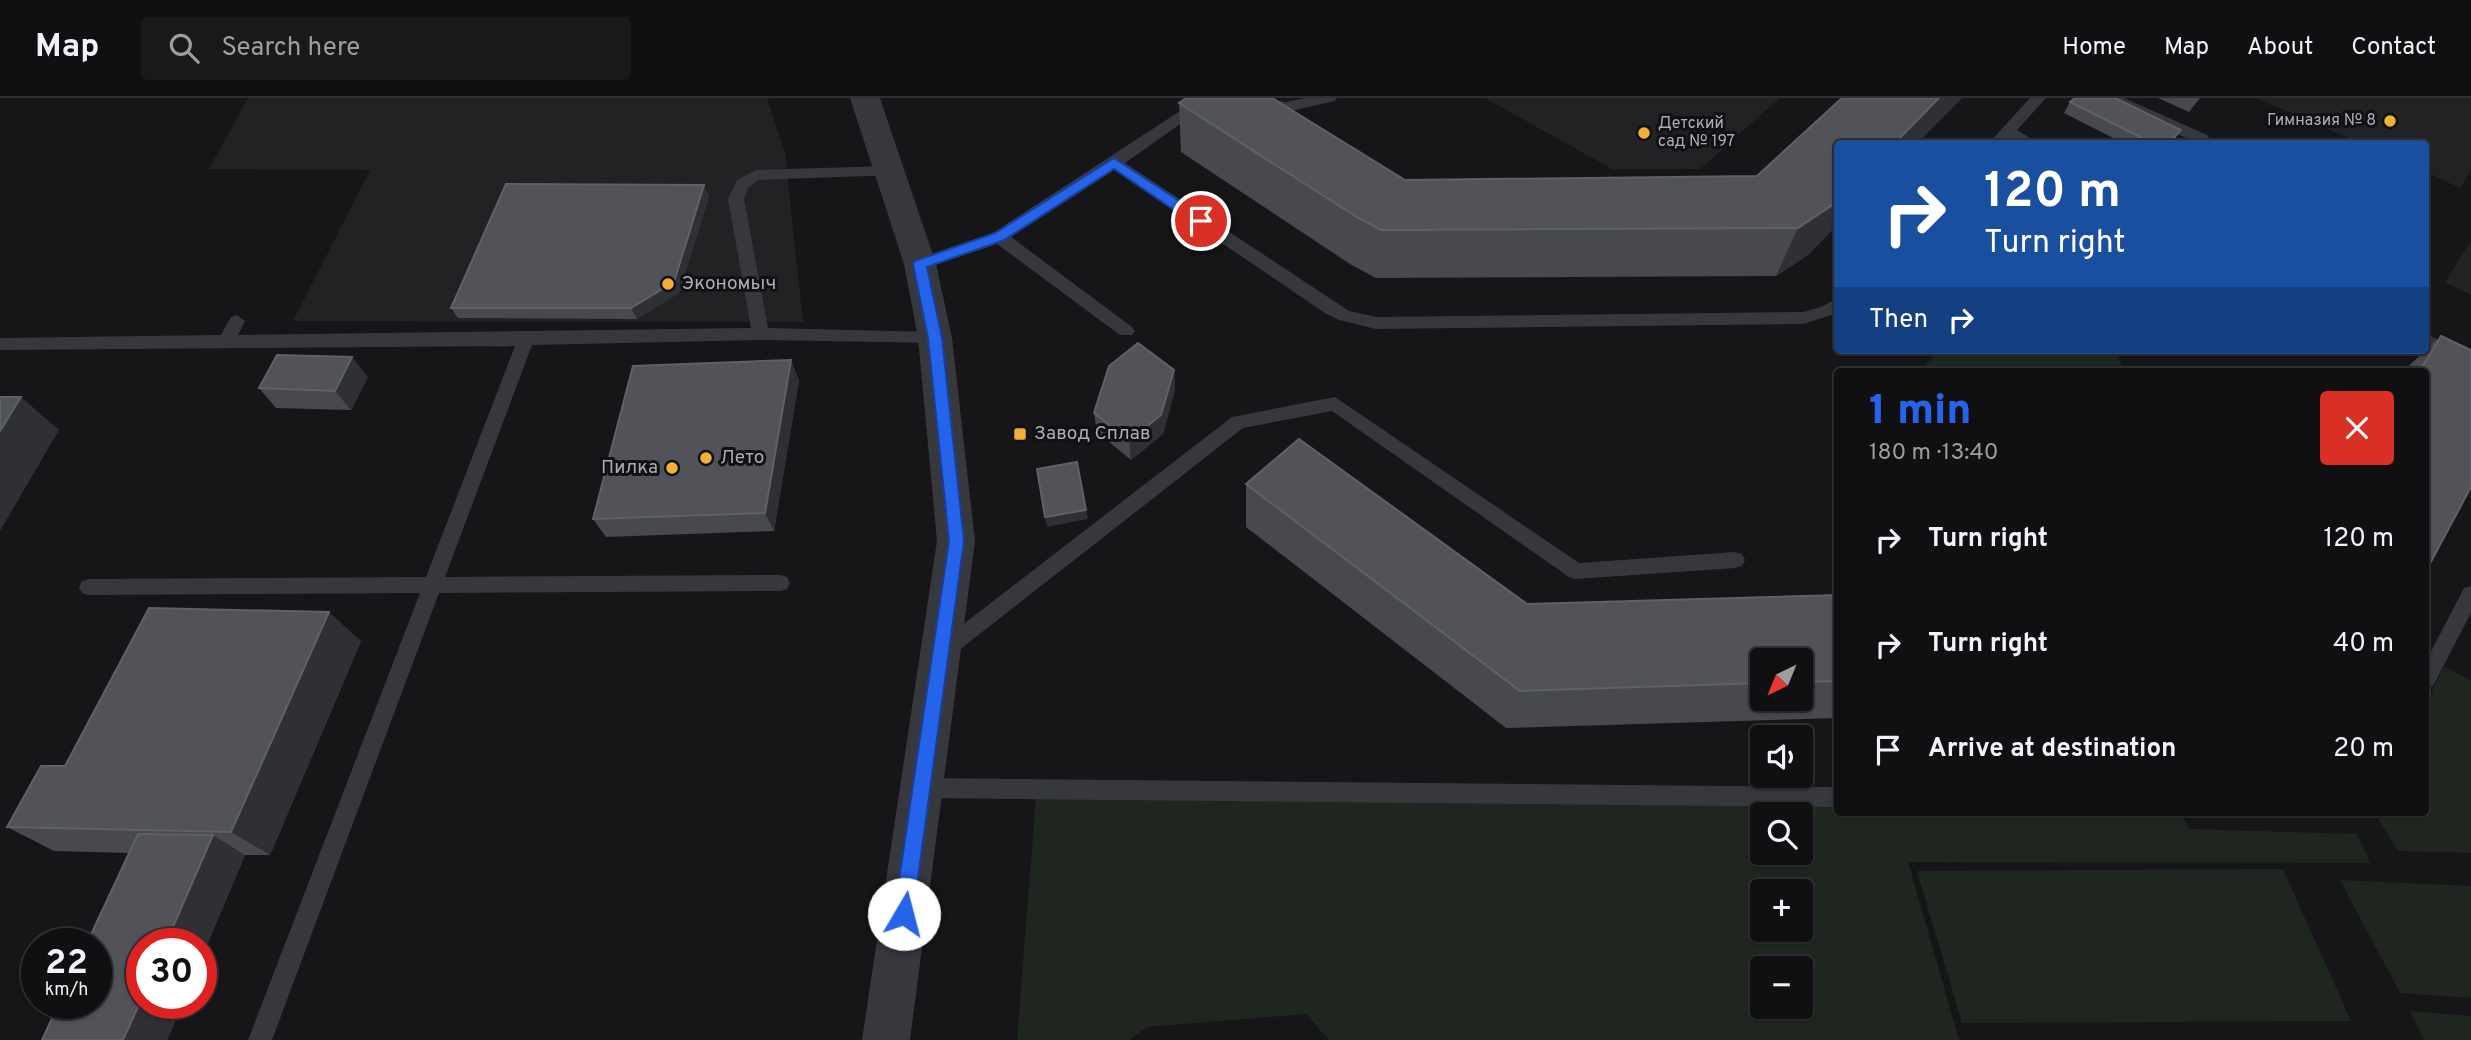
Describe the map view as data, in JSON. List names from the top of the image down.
{
  "places": {
    "other": [
      "Гимназия № 8",
      "Детский сад № 197",
      "Экономыч",
      "Лето",
      "Пилка"
    ],
    "transit": ["Завод Сплав"]
  },
  "north": "bottom left",
  "page": {
    "header": "Map",
    "search": "Search here",
    "nav": [
      "Home",
      "Map",
      "About",
      "Contact"
    ],
    "turn": ["120 m", "Turn right"],
    "then": "Then",
    "heading": ["1 min", "180 m · 13:40"],
    "list": [
      {
        "name": "Turn right",
        "value": "120 m"
      },
      {
        "name": "Turn right",
        "value": "40 m"
      },
      {
        "name": "Arrive at destination",
        "value": "20 m"
      }
    ],
    "map_buttons": ["+", "−"],
    "speed": "22 km/h",
    "limit": "30"
  }
}
